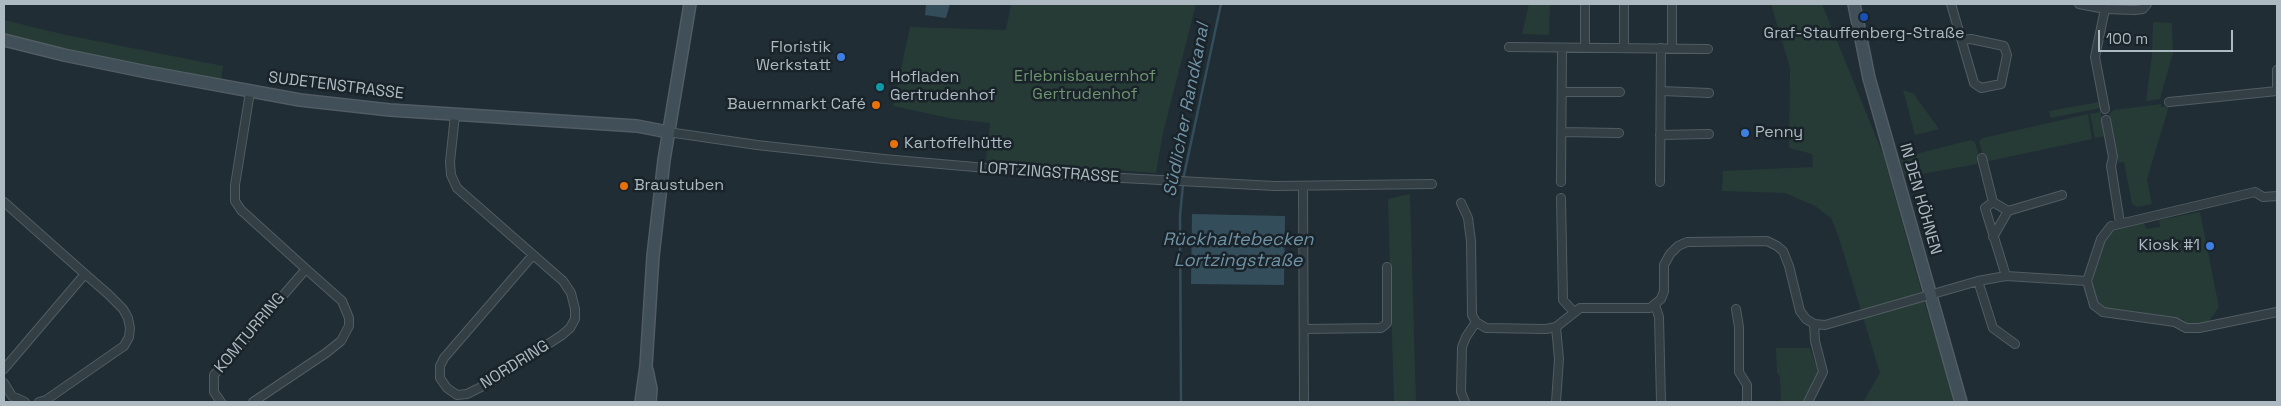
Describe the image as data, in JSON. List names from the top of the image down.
{
  "streets": {
    "street": [
      "SUDETENSTRASSE",
      "LORTZINGSTRASSE",
      "IN DEN HÖHNEN",
      "KOMTURRING",
      "NORDRING"
    ]
  },
  "crossings": [
    ["SUDETENSTRASSE", "LORTZINGSTRASSE"],
    ["SUDETENSTRASSE", "NORDRING"]
  ],
  "water": ["Südlicher Randkanal", "Rückhaltebecken Lortzingstraße"],
  "parks": ["Erlebnisbauernhof Gertrudenhof"],
  "places": [
    "Graf-Stauffenberg-Straße",
    "Floristik Werkstatt",
    "Hofladen Gertrudenhof",
    "Bauernmarkt Café",
    "Penny",
    "Kartoffelhütte",
    "Braustuben",
    "Kiosk #1"
  ],
  "scale_bar": "100 m"
}
